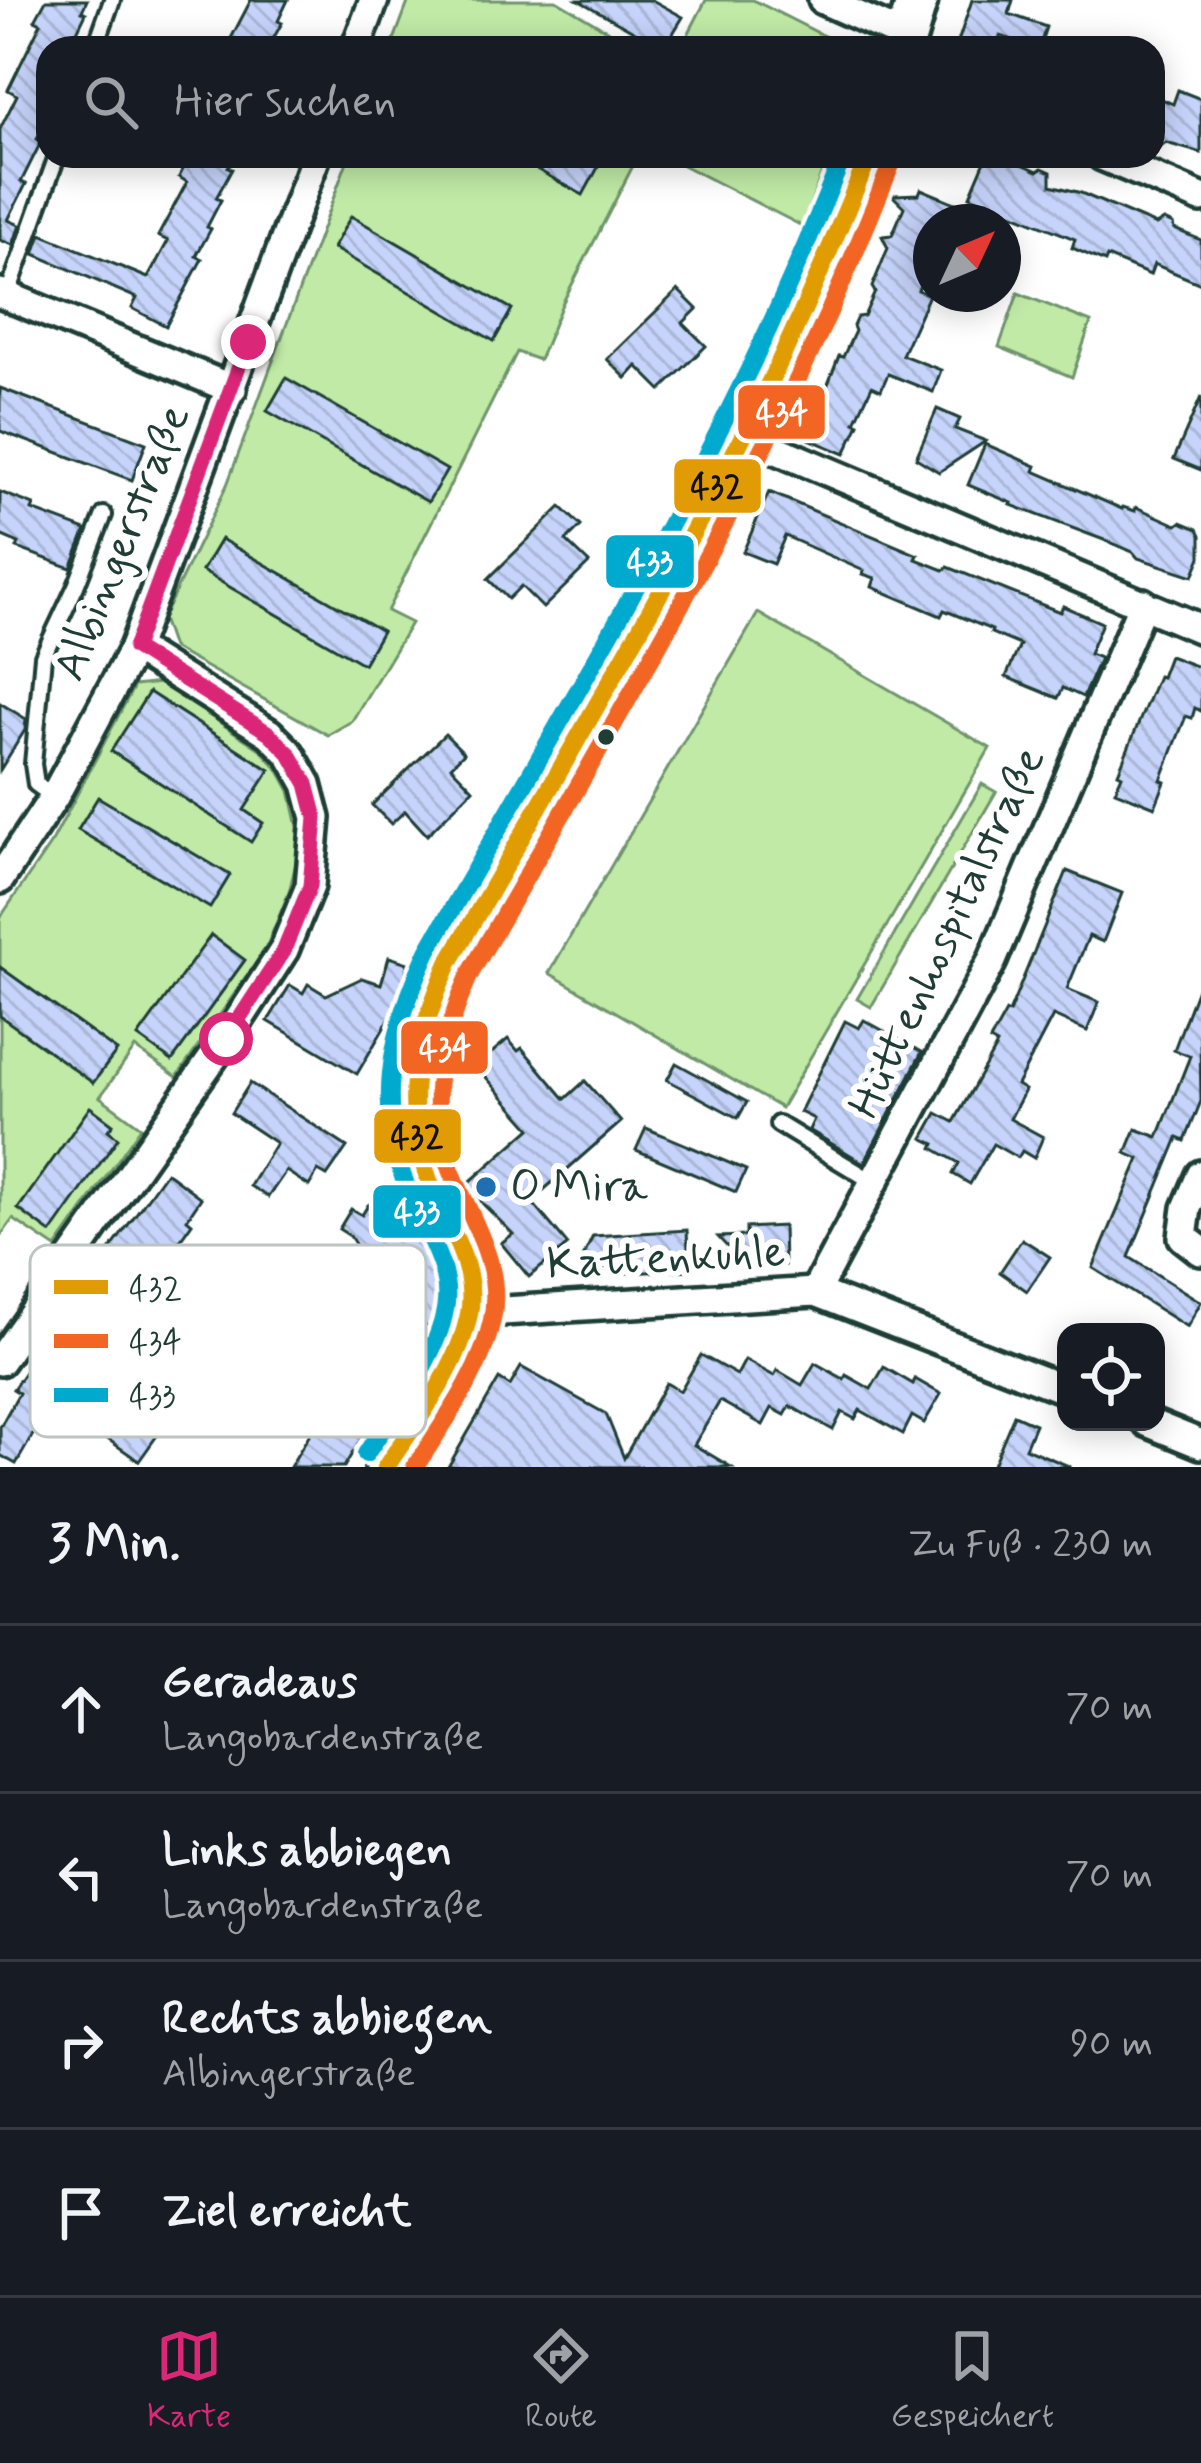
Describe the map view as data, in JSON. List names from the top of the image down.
{
  "streets": {
    "street": ["Albingerstraße", "Hüttenhospitalstraße", "Kattenkuhle"]
  },
  "crossings": [
    ["Hüttenhospitalstraße", "Kattenkuhle"]
  ],
  "places": ["O Mira"],
  "lines": ["transit line 432", "transit line 434", "transit line 433"],
  "legend": ["432", "434", "433"],
  "north": "top right",
  "page": {
    "search": "Hier suchen",
    "heading": ["3 Min.", "Zu Fuß · 230 m"],
    "list": [
      ["Geradeaus", "Langobardenstraße", "70 m"],
      ["Links abbiegen", "Langobardenstraße", "70 m"],
      ["Rechts abbiegen", "Albingerstraße", "90 m"],
      "Ziel erreicht"
    ],
    "nav": ["Karte", "Route", "Gespeichert"]
  }
}
